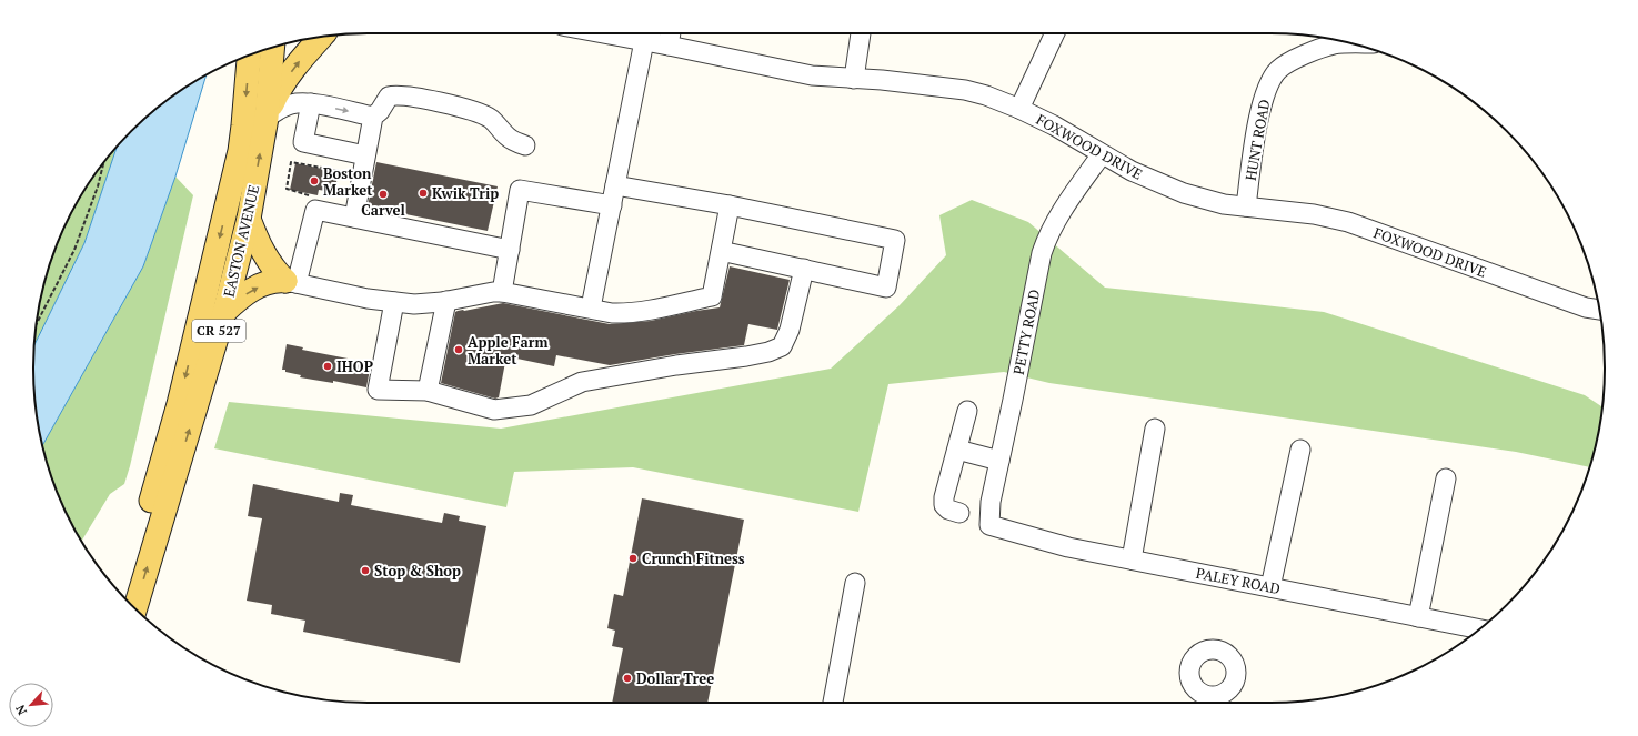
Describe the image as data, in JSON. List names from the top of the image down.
{
  "streets": {
    "main road": ["EASTON AVENUE", "CR 527"],
    "street": [
      "HUNT ROAD",
      "FOXWOOD DRIVE",
      "PETTY ROAD",
      "PALEY ROAD"
    ]
  },
  "crossings": [
    ["HUNT ROAD", "FOXWOOD DRIVE"],
    ["FOXWOOD DRIVE", "PETTY ROAD"],
    ["PETTY ROAD", "PALEY ROAD"]
  ],
  "places": [
    "Boston Market",
    "Kwik Trip",
    "Carvel",
    "Apple Farm Market",
    "IHOP",
    "Crunch Fitness",
    "Stop & Shop",
    "Dollar Tree"
  ],
  "north": "bottom left"
}
